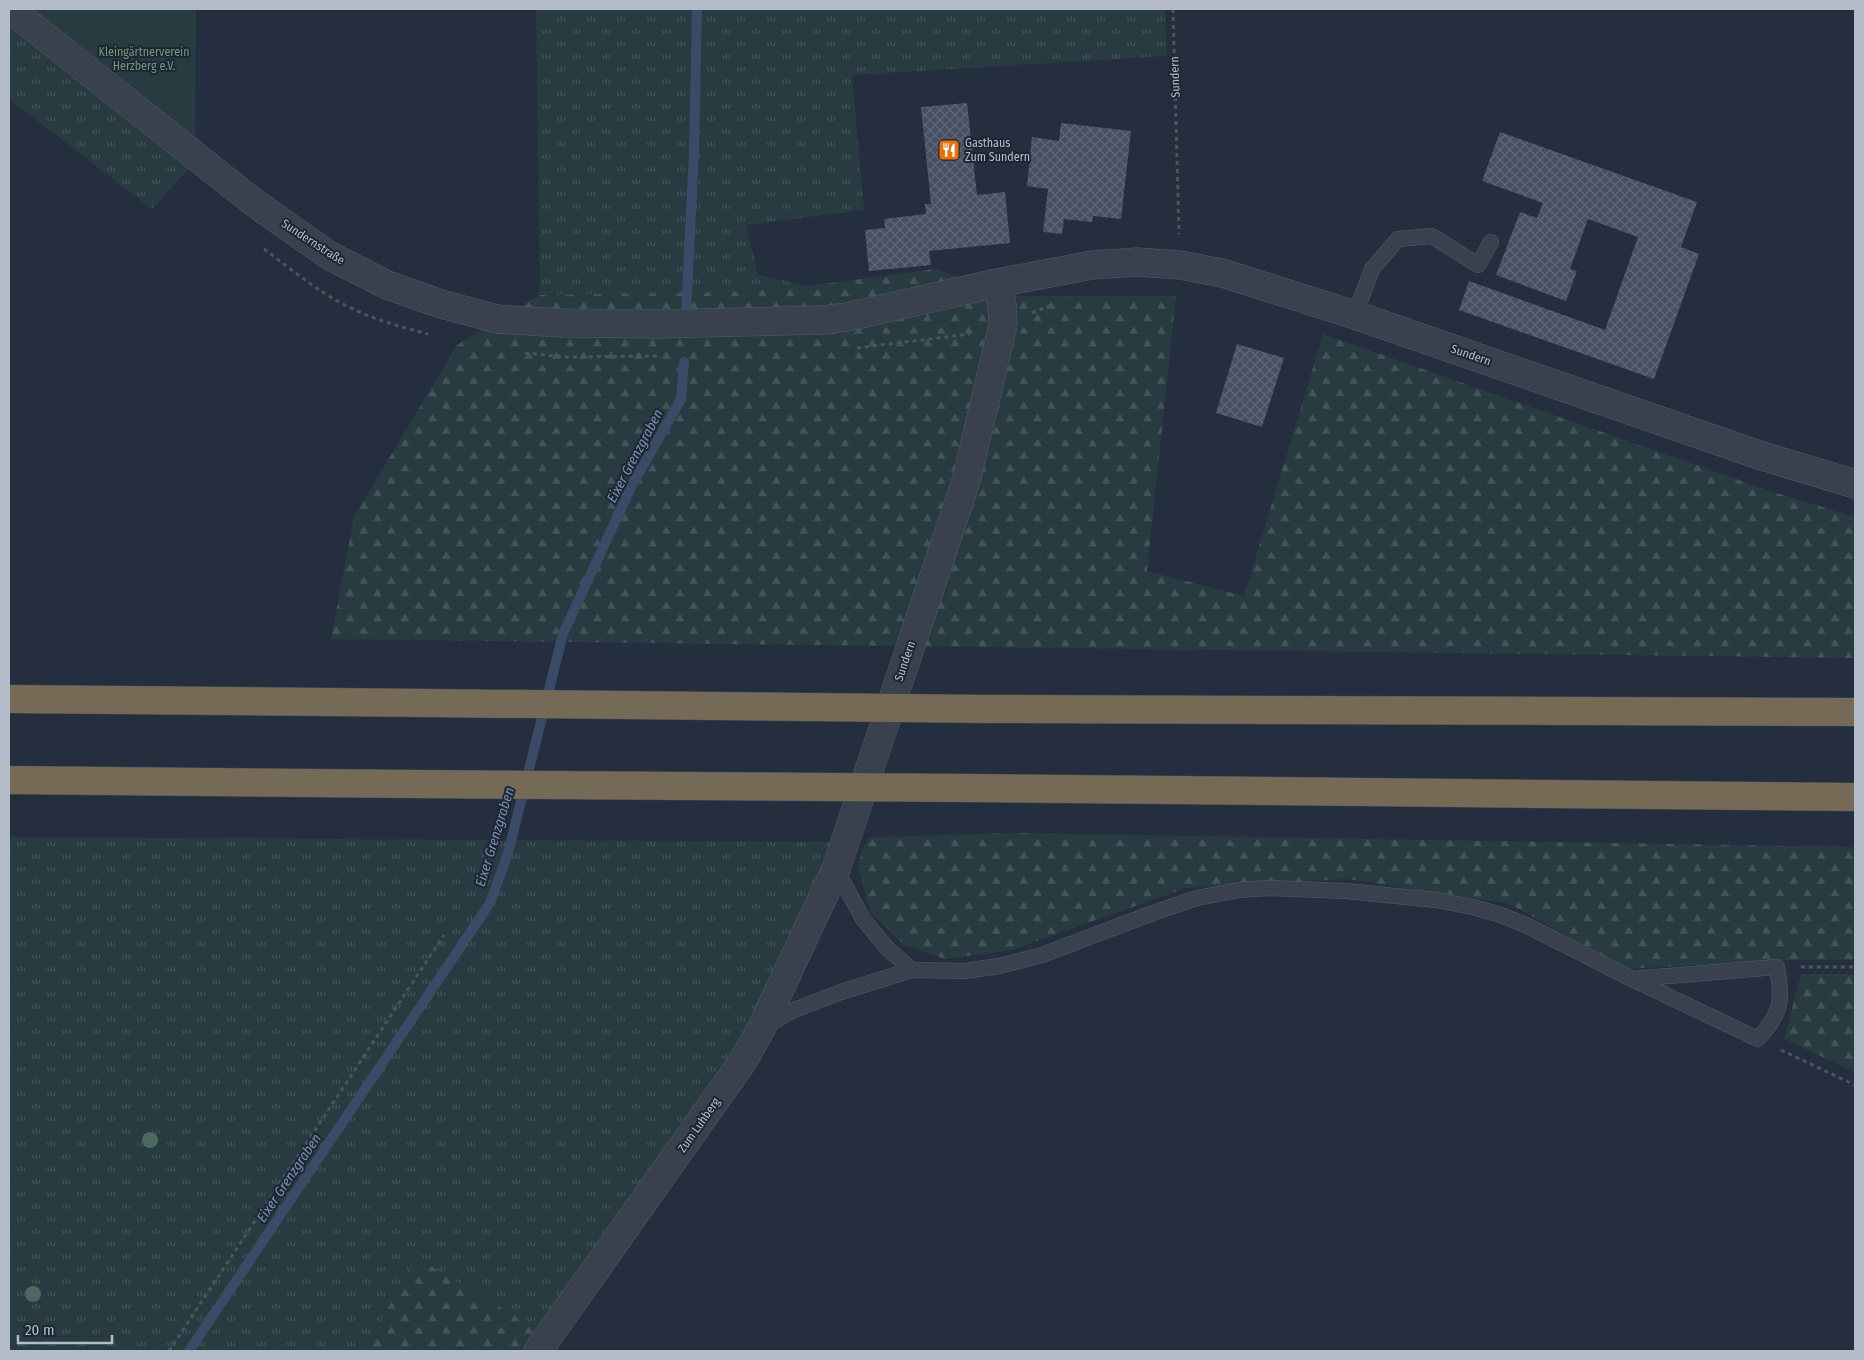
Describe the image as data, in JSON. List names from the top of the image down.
{
  "streets": {
    "street": ["Sundern", "Sundernstraße", "Zum Luhberg"]
  },
  "crossings": [
    ["Sundern", "Sundernstraße"],
    ["Sundern", "Zum Luhberg"]
  ],
  "water": ["Eixer Grenzgraben"],
  "parks": ["Kleingärtnerverein Herzberg e.V."],
  "places": {
    "restaurant": ["Gasthaus Zum Sundern"]
  },
  "scale_bar": "20 m"
}
